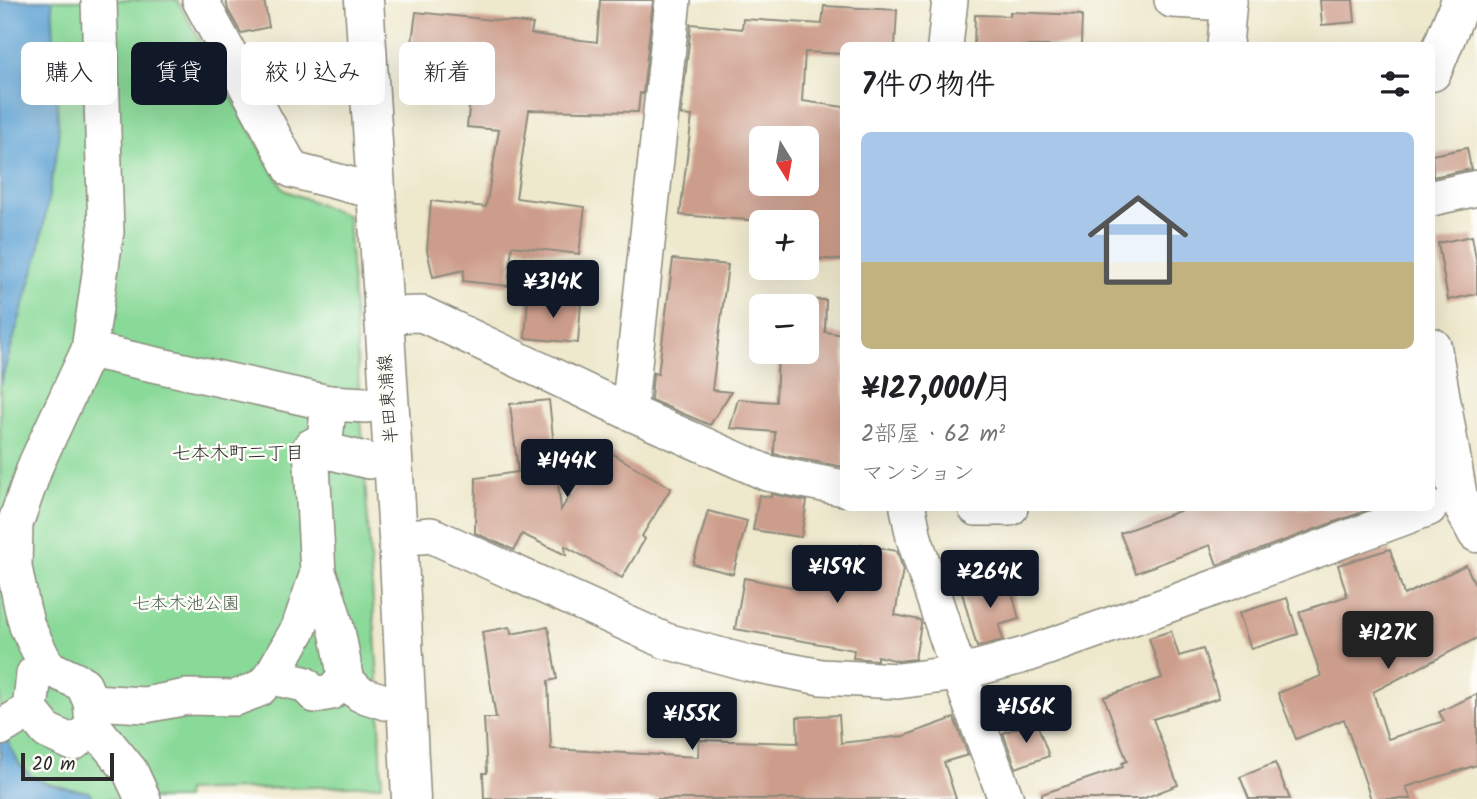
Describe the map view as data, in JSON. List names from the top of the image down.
{
  "streets": {
    "main road": ["半田東浦線"]
  },
  "districts": ["七本木町二丁目"],
  "parks": ["七本木池公園"],
  "scale_bar": "20 m",
  "north": "bottom",
  "page": {
    "chip": [
      "購入",
      "賃貸",
      "絞り込み",
      "新着"
    ],
    "heading": "7件の物件",
    "map_buttons": ["+", "−"],
    "list": [
      {
        "name": "¥127,000/月",
        "note": "2部屋 · 62 m² · マンション"
      }
    ],
    "price": [
      "¥314K",
      "¥144K",
      "¥159K",
      "¥264K",
      "¥127K",
      "¥156K",
      "¥155K"
    ],
    "scale": "20 m"
  }
}
